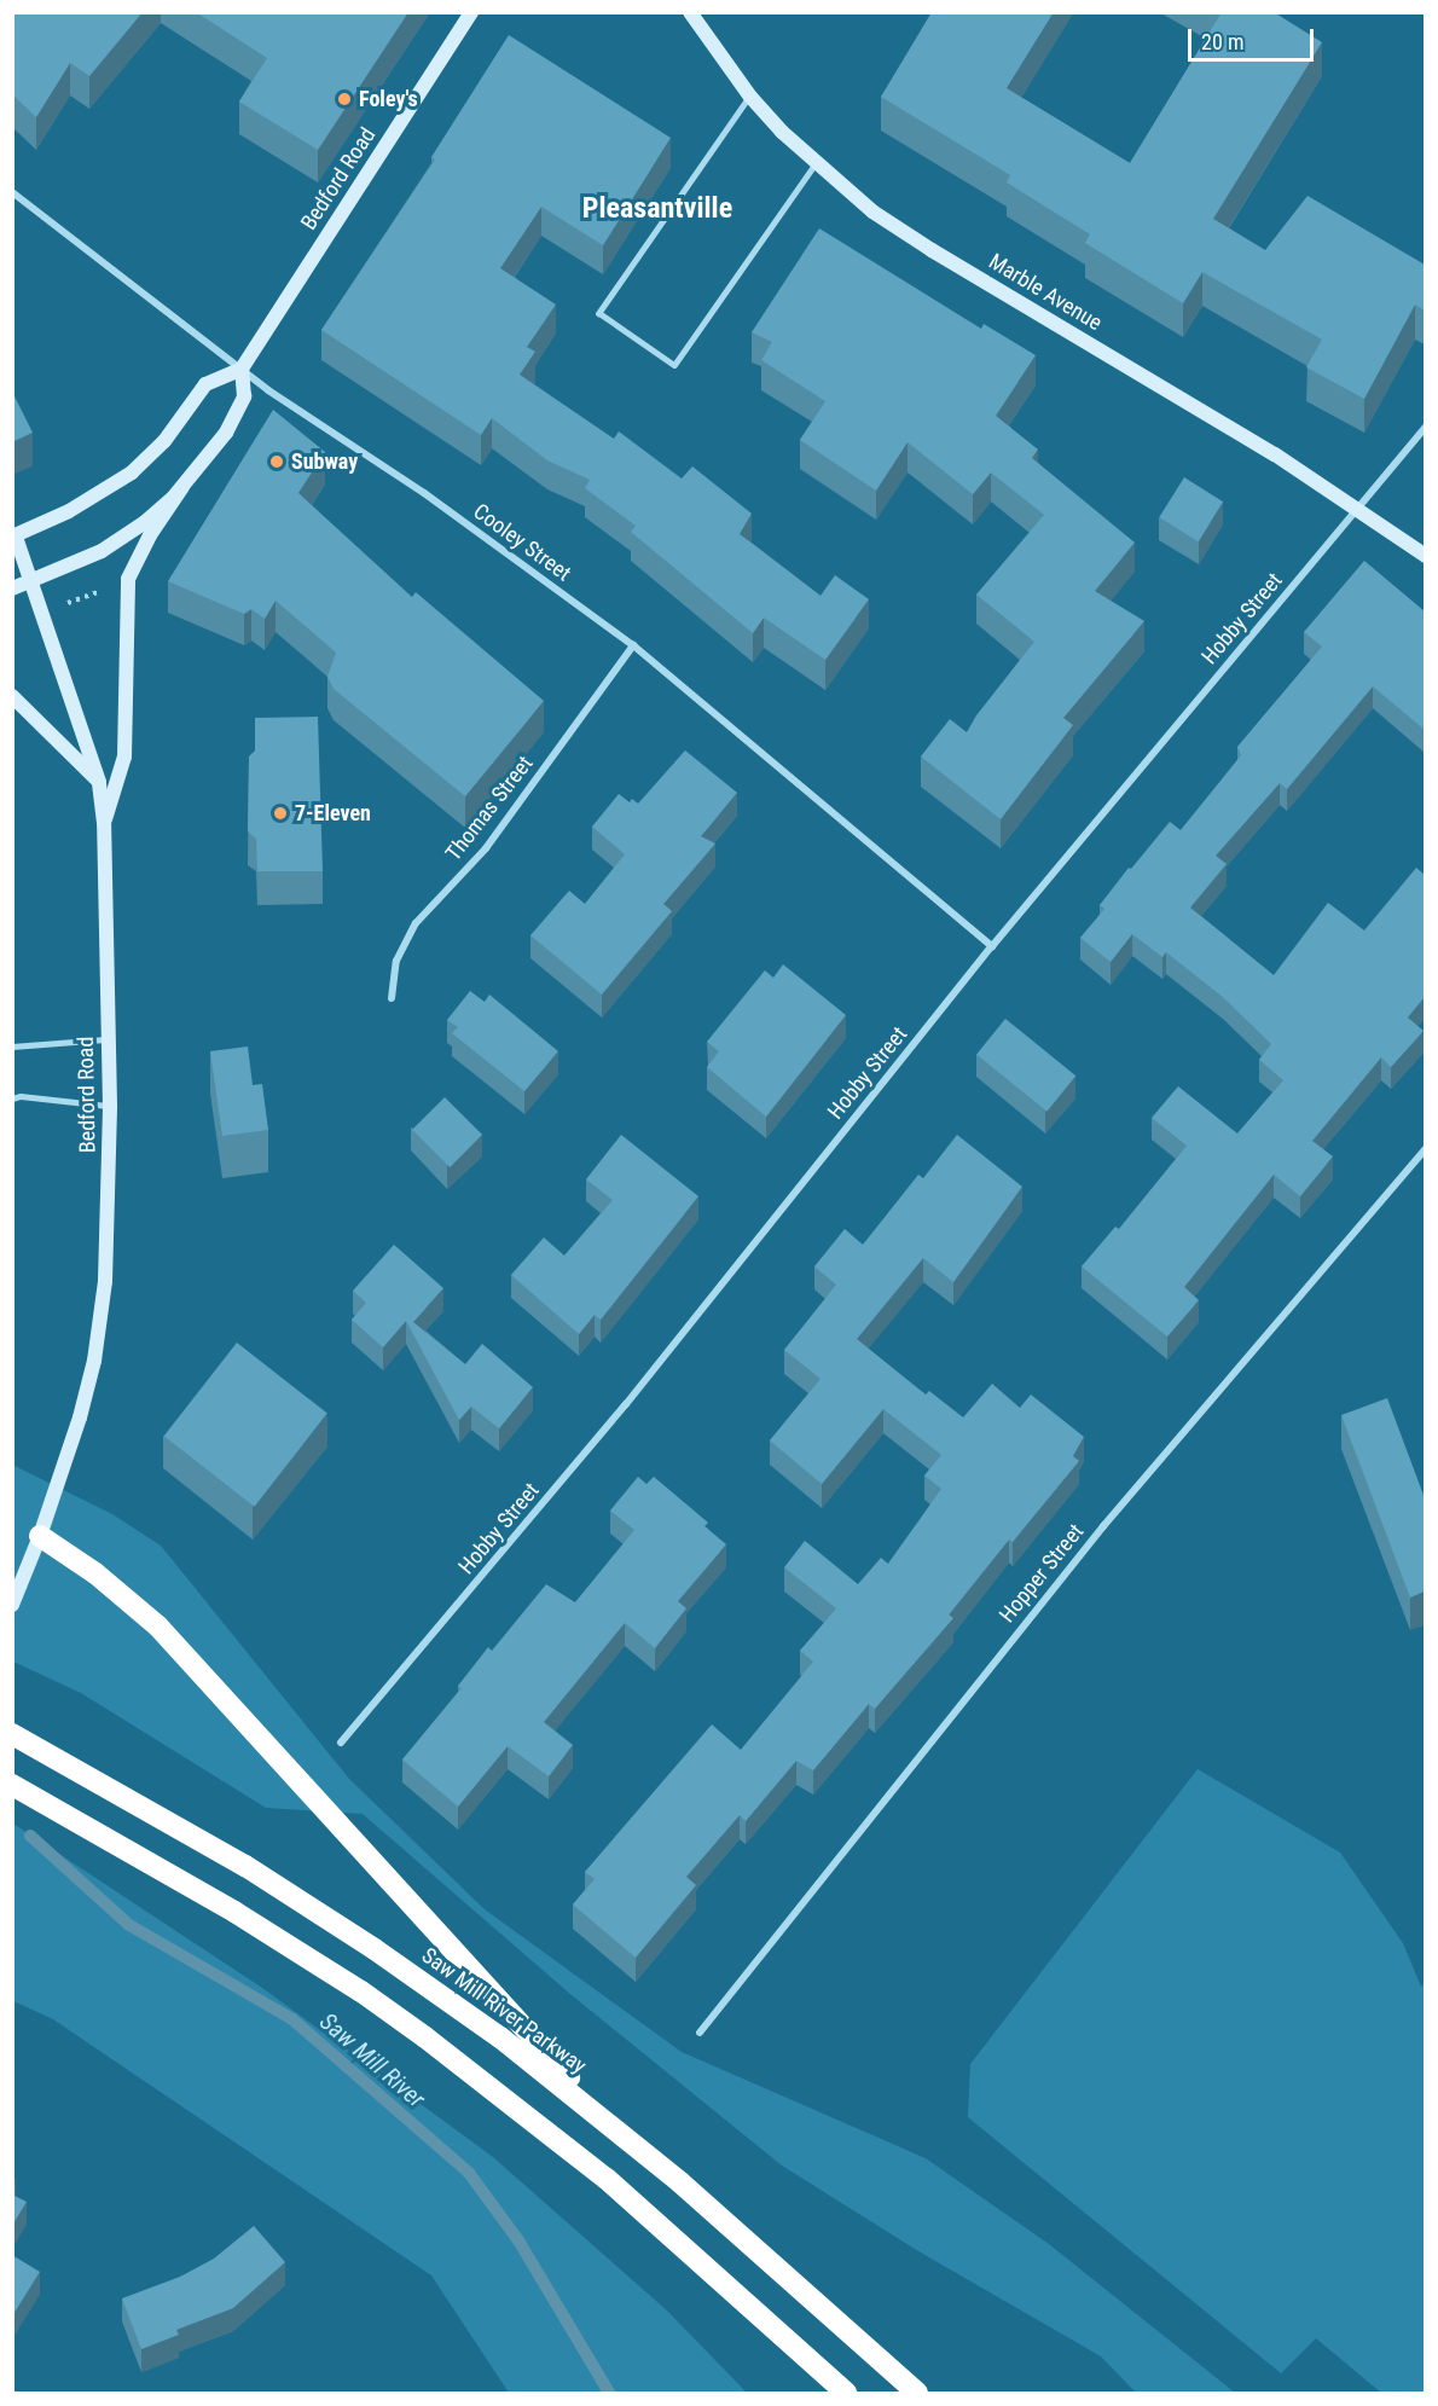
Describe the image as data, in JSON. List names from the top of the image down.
{
  "streets": {
    "highway": ["Saw Mill River Parkway"],
    "main road": ["Bedford Road", "Marble Avenue"],
    "street": [
      "Cooley Street",
      "Hobby Street",
      "Thomas Street",
      "Hopper Street"
    ]
  },
  "crossings": [
    ["Bedford Road", "Cooley Street"],
    ["Marble Avenue", "Hobby Street"],
    ["Cooley Street", "Hobby Street"],
    ["Cooley Street", "Thomas Street"]
  ],
  "districts": ["Pleasantville"],
  "water": ["Saw Mill River"],
  "places": ["Foley's", "Subway", "7-Eleven"],
  "scale_bar": "20 m"
}
